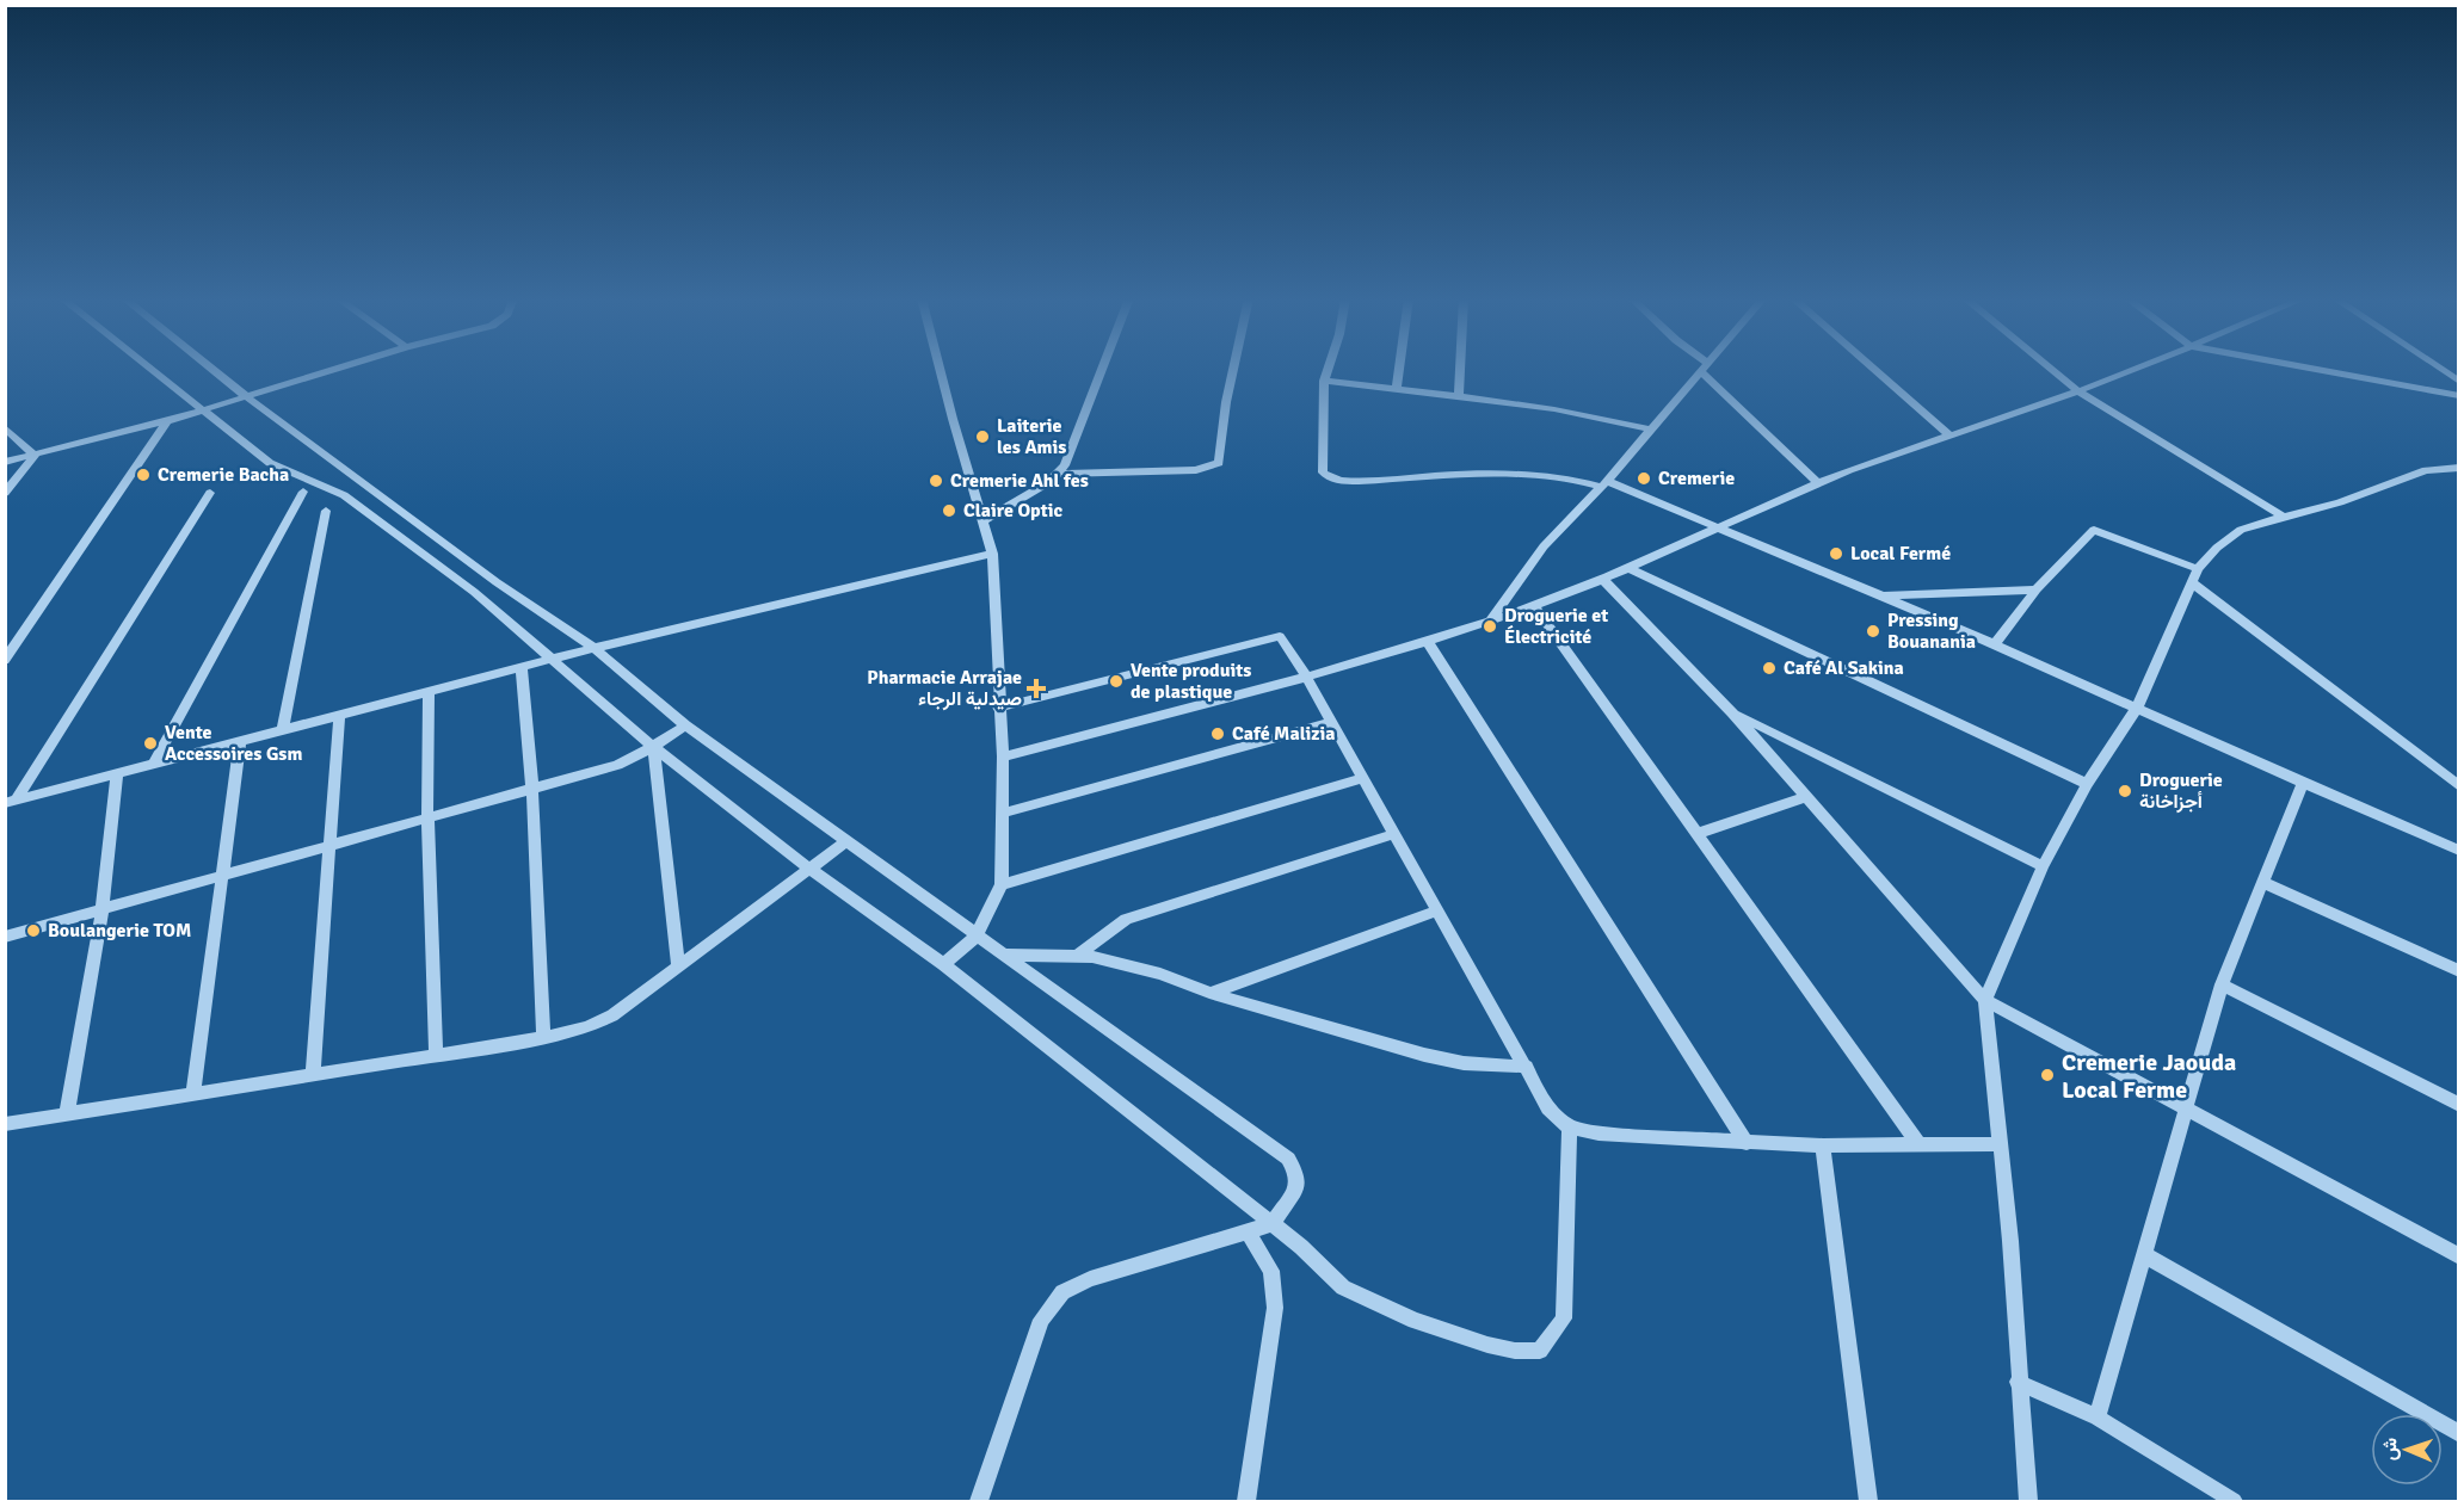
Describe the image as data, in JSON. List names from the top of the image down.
{
  "places": {
    "other": [
      "Laiterie les Amis",
      "Cremerie Bacha",
      "Cremerie",
      "Cremerie Ahl fes",
      "Claire Optic",
      "Local Fermé",
      "Droguerie et Électricité",
      "Pressing Bouanania",
      "Café Al Sakina",
      "Vente produits de plastique",
      "Café Malizia",
      "Vente Accessoires Gsm",
      "Droguerie أجزاخانة",
      "Boulangerie TOM",
      "Cremerie Jaouda Local Ferme"
    ],
    "health": ["Pharmacie Arrajae صيدلية الرجاء"]
  },
  "north": "left"
}
